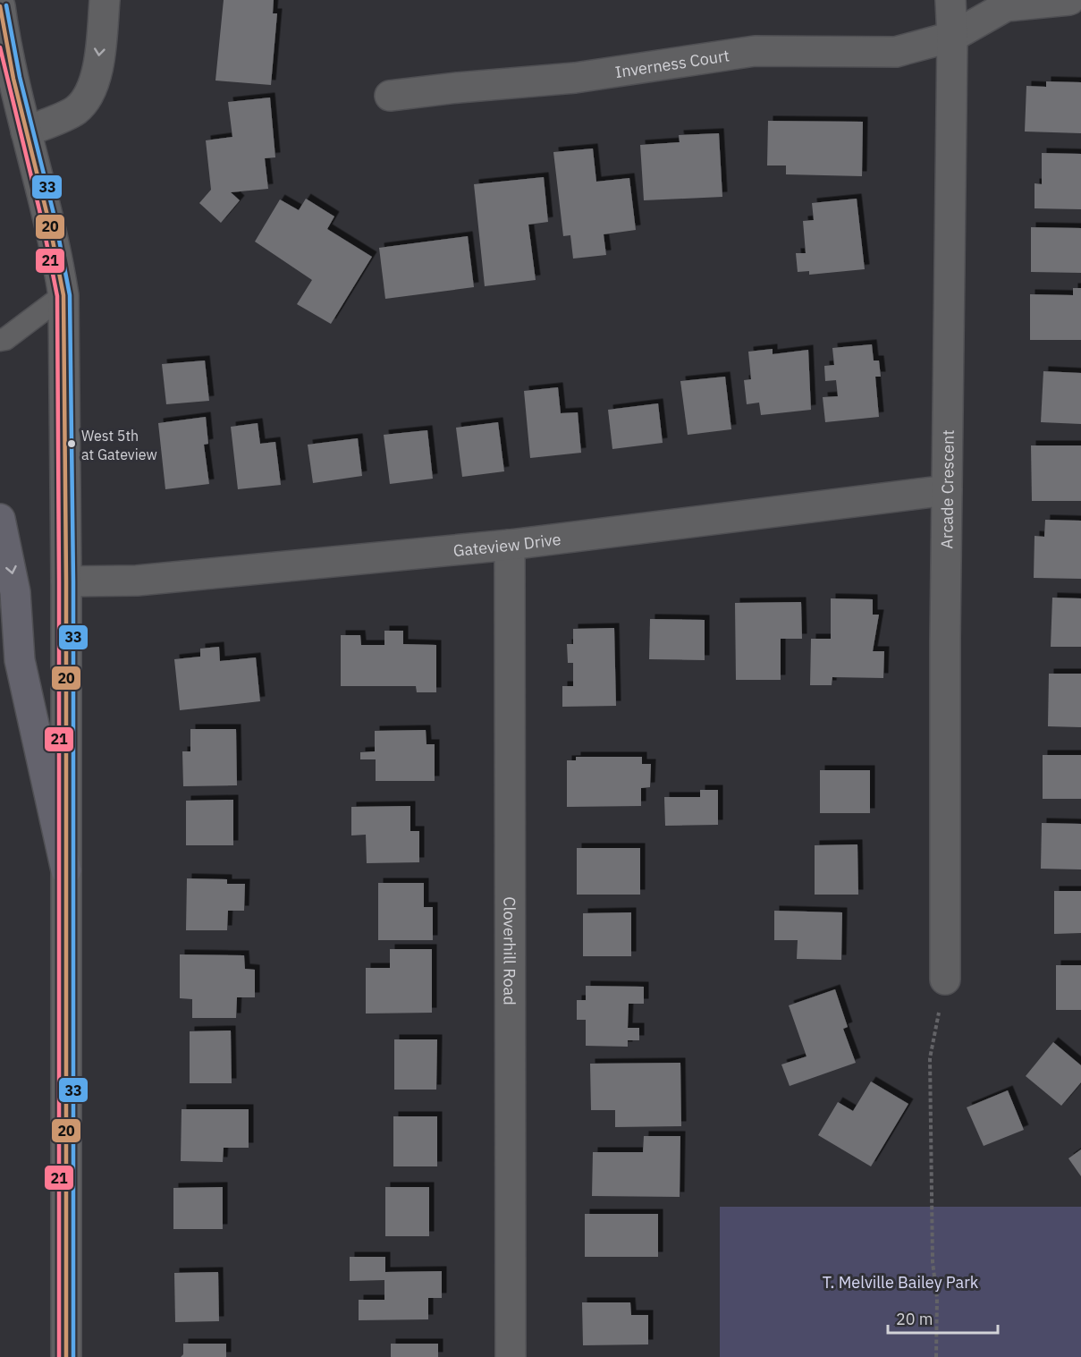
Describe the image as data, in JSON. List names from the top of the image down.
{
  "streets": {
    "street": [
      "Inverness Court",
      "Arcade Crescent",
      "Gateview Drive",
      "Cloverhill Road"
    ]
  },
  "crossings": [
    ["Inverness Court", "Arcade Crescent"],
    ["Arcade Crescent", "Gateview Drive"],
    ["Gateview Drive", "Cloverhill Road"]
  ],
  "parks": ["T. Melville Bailey Park"],
  "places": ["West 5th at Gateview"],
  "lines": ["transit line 33", "transit line 20", "transit line 21"],
  "scale_bar": "20 m"
}
